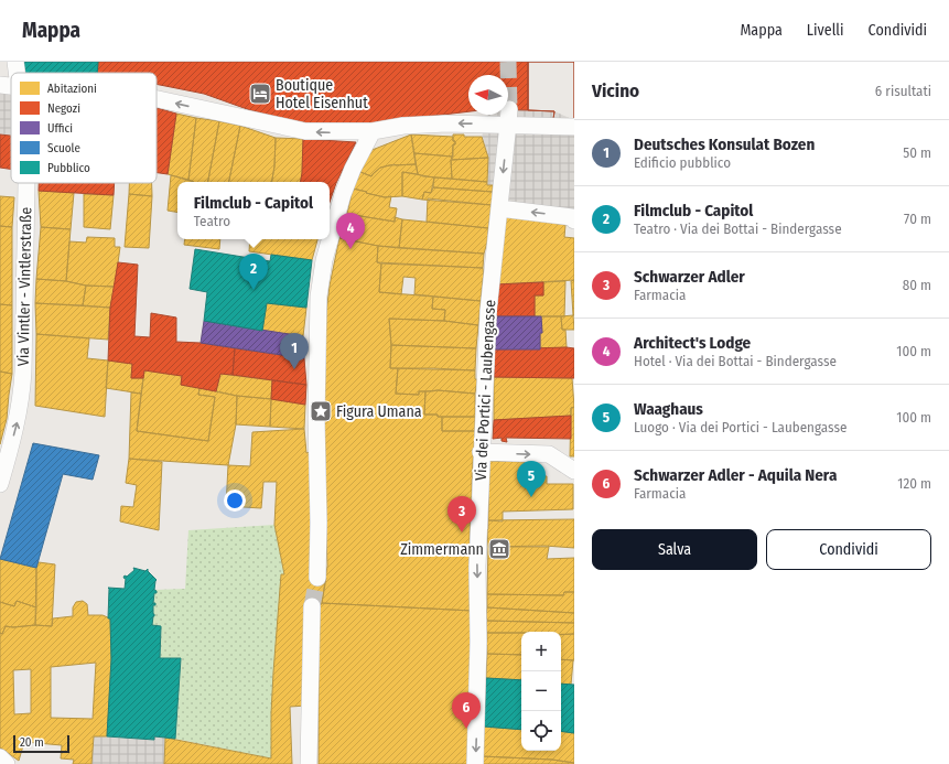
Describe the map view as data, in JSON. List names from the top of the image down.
{
  "streets": {
    "street": ["Via Vintler - Vintlerstraße", "Via dei Portici - Laubengasse"]
  },
  "one_way": ["Via Vintler - Vintlerstraße", "Via dei Portici - Laubengasse"],
  "places": {
    "hotel": ["Boutique Hotel Eisenhut"],
    "place": ["Figura Umana"],
    "museum": ["Zimmermann"]
  },
  "legend": [
    "Abitazioni",
    "Negozi",
    "Uffici",
    "Scuole",
    "Pubblico"
  ],
  "scale_bar": "20 m",
  "north": "left",
  "page": {
    "header": "Mappa",
    "nav": ["Mappa", "Livelli", "Condividi"],
    "heading": ["Vicino", "6 risultati"],
    "list": [
      {
        "mark": "1",
        "name": "Deutsches Konsulat Bozen",
        "note": "Edificio pubblico",
        "value": "50 m"
      },
      {
        "mark": "2",
        "name": "Filmclub - Capitol",
        "note": "Teatro · Via dei Bottai - Bindergasse",
        "value": "70 m"
      },
      {
        "mark": "3",
        "name": "Schwarzer Adler",
        "note": "Farmacia",
        "value": "80 m"
      },
      {
        "mark": "4",
        "name": "Architect's Lodge",
        "note": "Hotel · Via dei Bottai - Bindergasse",
        "value": "100 m"
      },
      {
        "mark": "5",
        "name": "Waaghaus",
        "note": "Luogo · Via dei Portici - Laubengasse",
        "value": "100 m"
      },
      {
        "mark": "6",
        "name": "Schwarzer Adler - Aquila Nera",
        "note": "Farmacia",
        "value": "120 m"
      }
    ],
    "popup": ["Filmclub - Capitol", "Teatro"],
    "pins": [
      "4",
      "2",
      "1",
      "5",
      "3",
      "6"
    ],
    "buttons": ["Salva", "Condividi"],
    "map_buttons": ["+", "−"],
    "scale": "20 m"
  }
}
